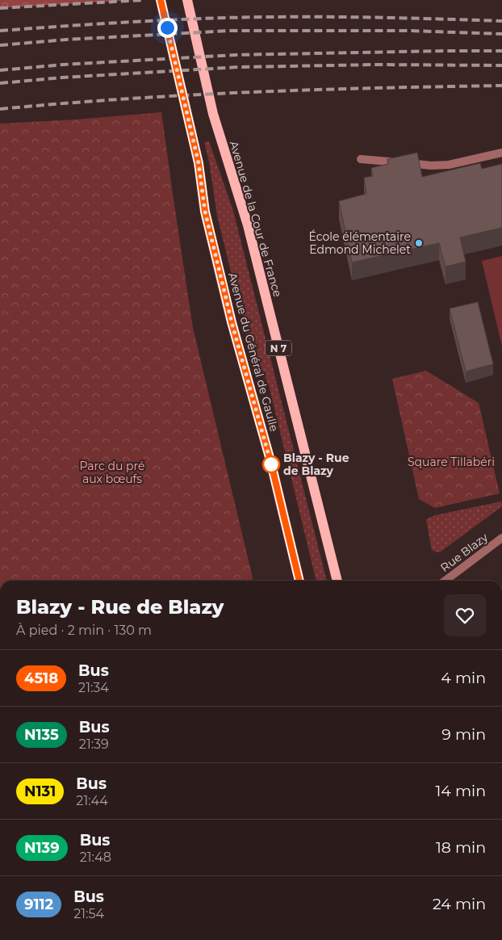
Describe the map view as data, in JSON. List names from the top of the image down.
{
  "streets": {
    "main road": ["Avenue de la Cour de France", "N 7", "Avenue du Général de Gaulle"],
    "street": ["Rue Blazy"]
  },
  "parks": ["Square Tillabéri", "Parc du pré aux bœufs"],
  "places": ["École élémentaire Edmond Michelet", "Blazy - Rue de Blazy"],
  "lines": ["bus line 4518"],
  "page": {
    "heading": ["Blazy - Rue de Blazy", "À pied · 2 min · 130 m"],
    "list": [
      {
        "mark": "4518",
        "name": "Bus",
        "note": "21:34",
        "value": "4 min"
      },
      {
        "mark": "N135",
        "name": "Bus",
        "note": "21:39",
        "value": "9 min"
      },
      {
        "mark": "N131",
        "name": "Bus",
        "note": "21:44",
        "value": "14 min"
      },
      {
        "mark": "N139",
        "name": "Bus",
        "note": "21:48",
        "value": "18 min"
      },
      {
        "mark": "9112",
        "name": "Bus",
        "note": "21:54",
        "value": "24 min"
      }
    ]
  }
}
